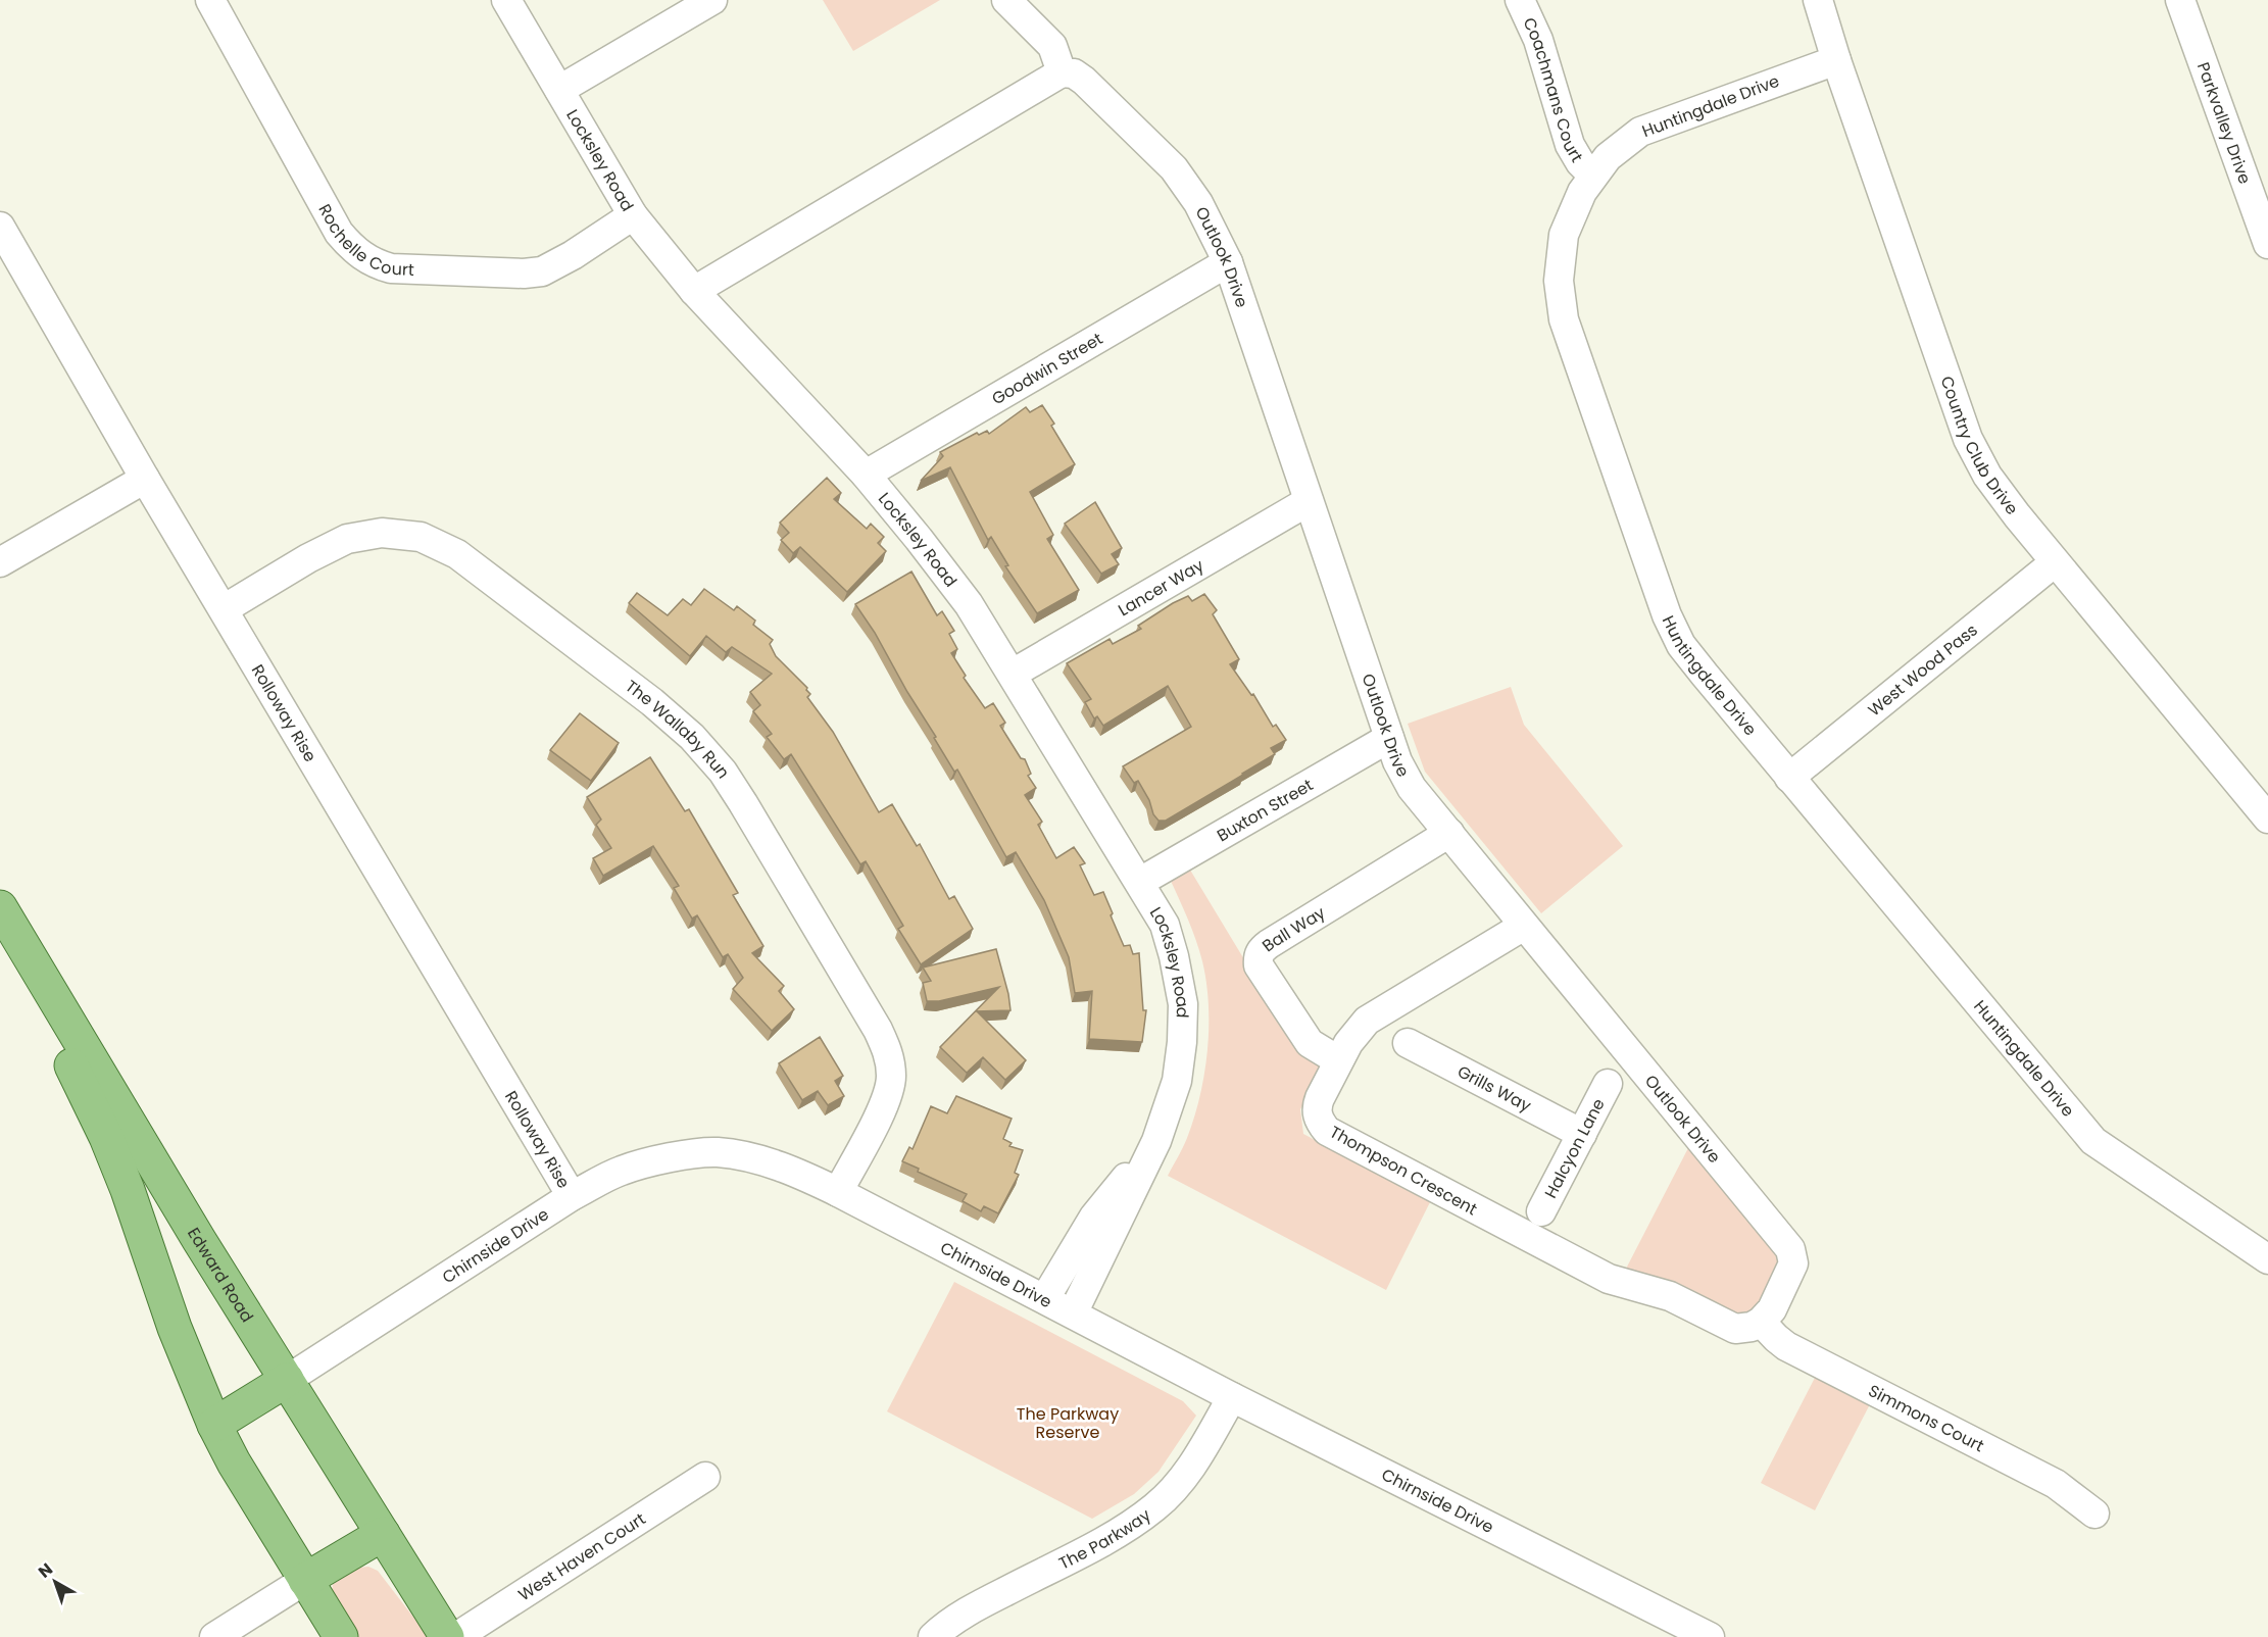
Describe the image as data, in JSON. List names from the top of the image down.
{
  "streets": {
    "main road": ["Edward Road"],
    "street": [
      "Coachmans Court",
      "Huntingdale Drive",
      "Parkvalley Drive",
      "Locksley Road",
      "Rochelle Court",
      "Outlook Drive",
      "Goodwin Street",
      "Country Club Drive",
      "Lancer Way",
      "West Wood Pass",
      "Rolloway Rise",
      "The Wallaby Run",
      "Buxton Street",
      "Ball Way",
      "Grills Way",
      "Halcyon Lane",
      "Thompson Crescent",
      "Chirnside Drive",
      "Simmons Court",
      "The Parkway",
      "West Haven Court"
    ]
  },
  "crossings": [
    ["Coachmans Court", "Huntingdale Drive"],
    ["Huntingdale Drive", "Country Club Drive"],
    ["Huntingdale Drive", "West Wood Pass"],
    ["Locksley Road", "Rochelle Court"],
    ["Locksley Road", "Goodwin Street"],
    ["Locksley Road", "Lancer Way"],
    ["Locksley Road", "Buxton Street"],
    ["Locksley Road", "Chirnside Drive"],
    ["Outlook Drive", "Goodwin Street"],
    ["Outlook Drive", "Lancer Way"],
    ["Outlook Drive", "Buxton Street"],
    ["Outlook Drive", "Ball Way"],
    ["Outlook Drive", "Thompson Crescent"],
    ["Outlook Drive", "Simmons Court"],
    ["Country Club Drive", "West Wood Pass"],
    ["Rolloway Rise", "The Wallaby Run"],
    ["Rolloway Rise", "Chirnside Drive"],
    ["The Wallaby Run", "Chirnside Drive"],
    ["Ball Way", "Thompson Crescent"],
    ["Grills Way", "Halcyon Lane"],
    ["Thompson Crescent", "Simmons Court"],
    ["Chirnside Drive", "Edward Road"],
    ["Chirnside Drive", "The Parkway"]
  ],
  "parks": ["The Parkway Reserve"],
  "north": "top left"
}
